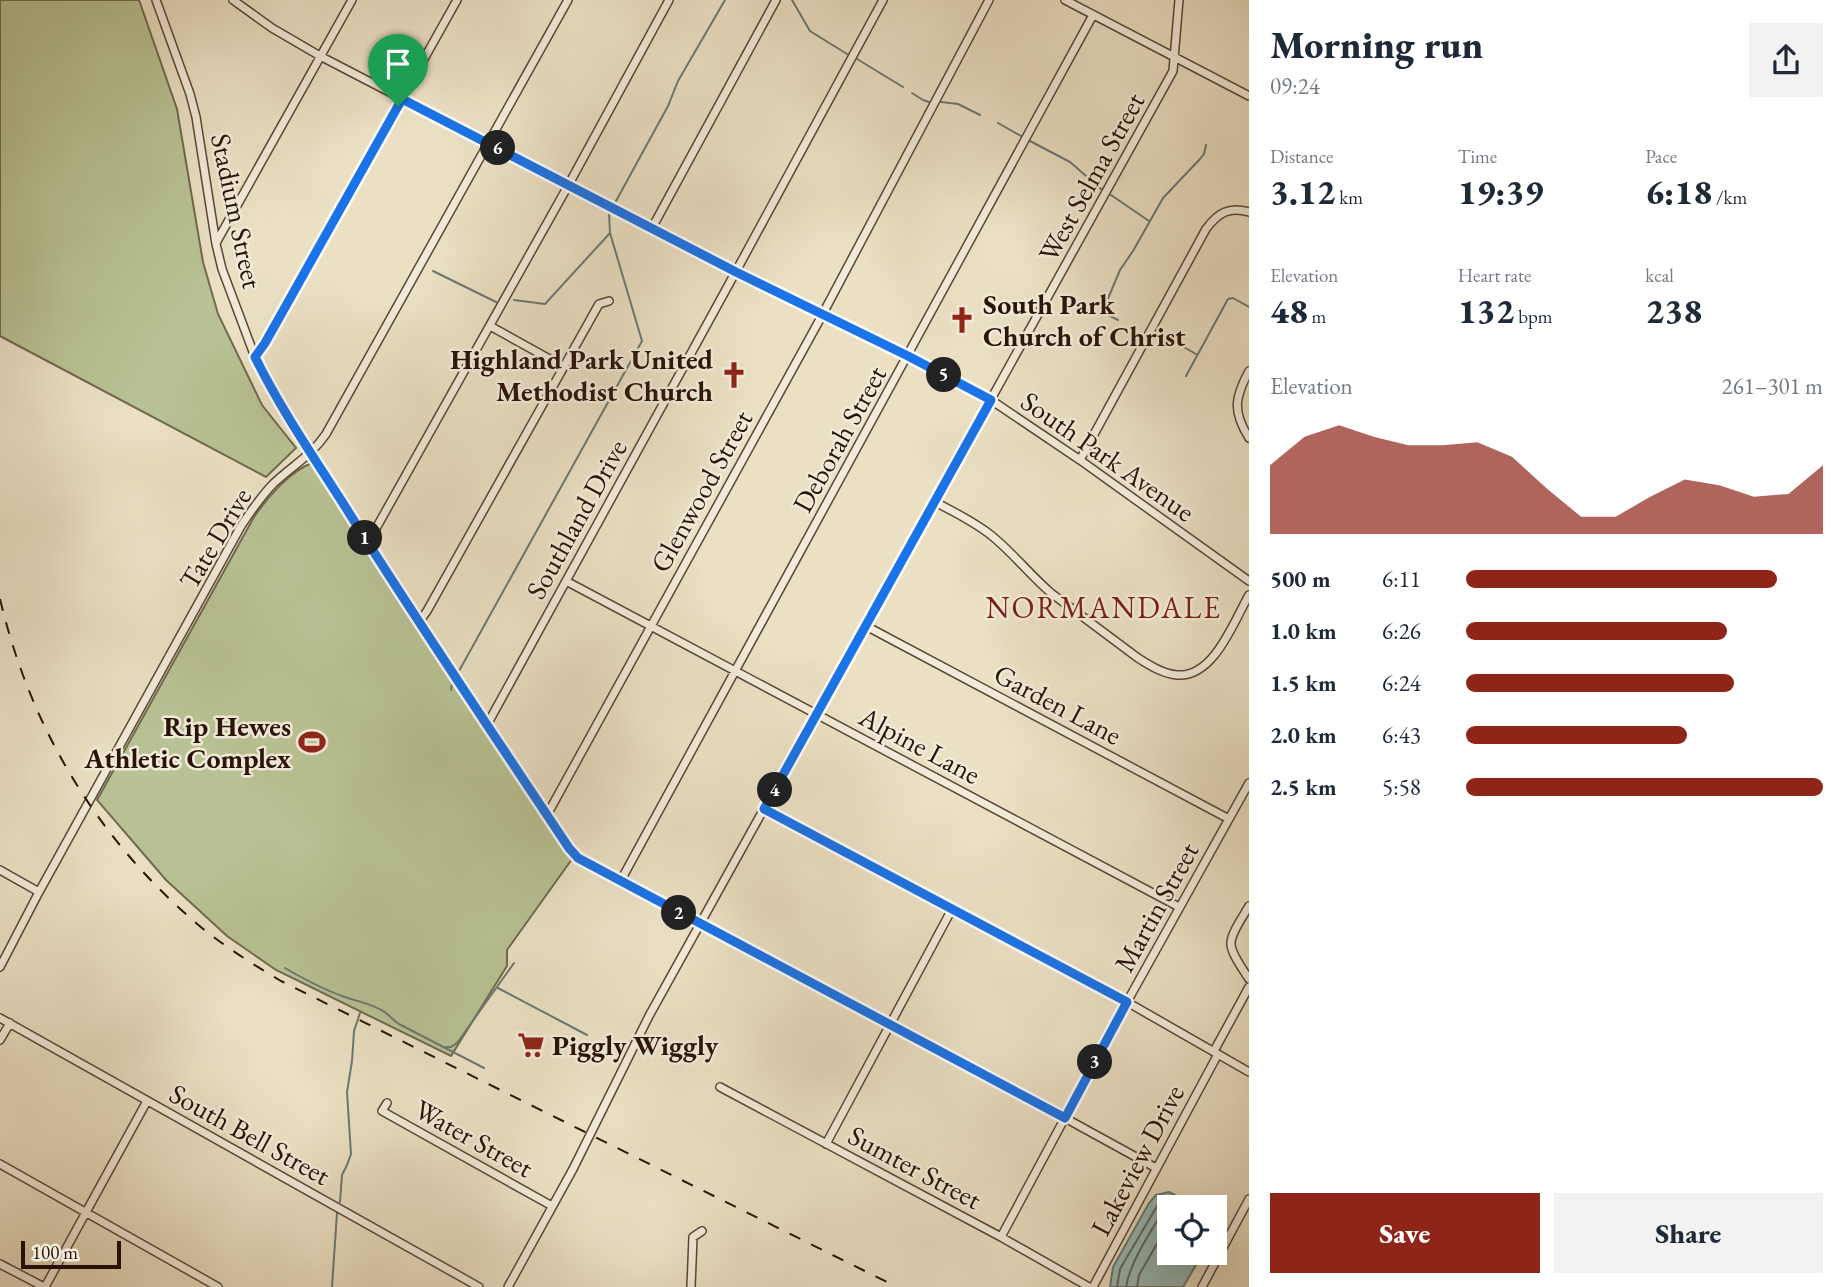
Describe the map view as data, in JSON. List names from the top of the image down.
{
  "streets": {
    "street": [
      "West Selma Street",
      "Stadium Street",
      "Deborah Street",
      "South Park Avenue",
      "Glenwood Street",
      "Southland Drive",
      "Tate Drive",
      "Garden Lane",
      "Alpine Lane",
      "Martin Street",
      "South Bell Street",
      "Water Street",
      "Lakeview Drive",
      "Sumter Street"
    ]
  },
  "crossings": [
    ["West Selma Street", "Stadium Street"],
    ["West Selma Street", "South Park Avenue"],
    ["West Selma Street", "Garden Lane"],
    ["West Selma Street", "Alpine Lane"],
    ["West Selma Street", "Water Street"],
    ["Stadium Street", "Deborah Street"],
    ["Stadium Street", "Glenwood Street"],
    ["Stadium Street", "Southland Drive"],
    ["Stadium Street", "Tate Drive"],
    ["Stadium Street", "Martin Street"],
    ["Stadium Street", "Lakeview Drive"],
    ["Deborah Street", "South Park Avenue"],
    ["Deborah Street", "Alpine Lane"],
    ["South Park Avenue", "Glenwood Street"],
    ["South Park Avenue", "Southland Drive"],
    ["South Park Avenue", "Tate Drive"],
    ["Glenwood Street", "Alpine Lane"],
    ["Southland Drive", "Alpine Lane"],
    ["Garden Lane", "Martin Street"],
    ["Alpine Lane", "Martin Street"],
    ["Martin Street", "Sumter Street"],
    ["Lakeview Drive", "Sumter Street"]
  ],
  "districts": ["NORMANDALE"],
  "places": {
    "church": ["South Park Church of Christ", "Highland Park United Methodist Church"],
    "sports": ["Rip Hewes Athletic Complex"],
    "supermarket": ["Piggly Wiggly"]
  },
  "scale_bar": "100 m",
  "page": {
    "heading": ["Morning run", "09:24"],
    "stats": [
      ["Distance", "3.12 km"],
      ["Time", "19:39"],
      ["Pace", "6:18 /km"],
      ["Elevation", "48 m"],
      ["Heart rate", "132 bpm"],
      ["kcal", "238"]
    ],
    "pins": [
      "6",
      "5",
      "1",
      "4",
      "2",
      "3"
    ],
    "chart": ["Elevation", "261–301 m"],
    "list": [
      {
        "name": "500 m",
        "note": "6:11"
      },
      {
        "name": "1.0 km",
        "note": "6:26"
      },
      {
        "name": "1.5 km",
        "note": "6:24"
      },
      {
        "name": "2.0 km",
        "note": "6:43"
      },
      {
        "name": "2.5 km",
        "note": "5:58"
      }
    ],
    "buttons": ["Save", "Share"],
    "scale": "100 m"
  }
}
